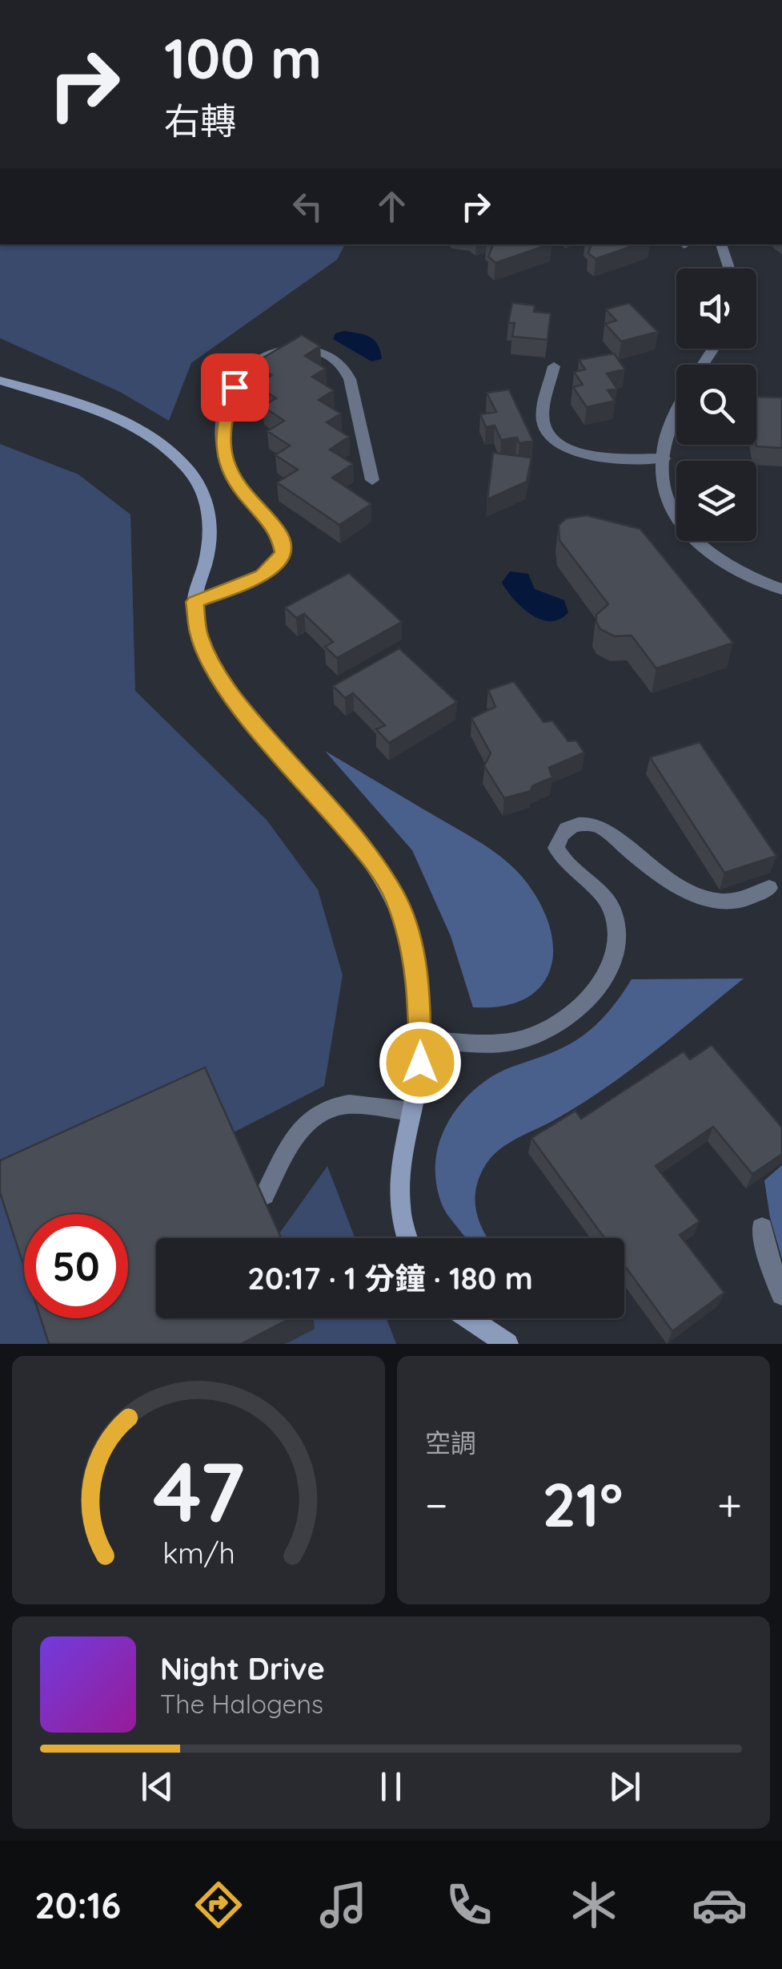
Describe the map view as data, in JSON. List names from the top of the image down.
{
  "page": {
    "turn": ["100 m", "右轉"],
    "limit": "50",
    "trip": "20:17 · 1 分鐘 · 180 m",
    "tile": "空調",
    "heat": ["−", "21°", "+"],
    "song": ["Night Drive", "The Halogens"],
    "tabs": "20:16",
    "gauge": ["47", "km/h"]
  }
}
